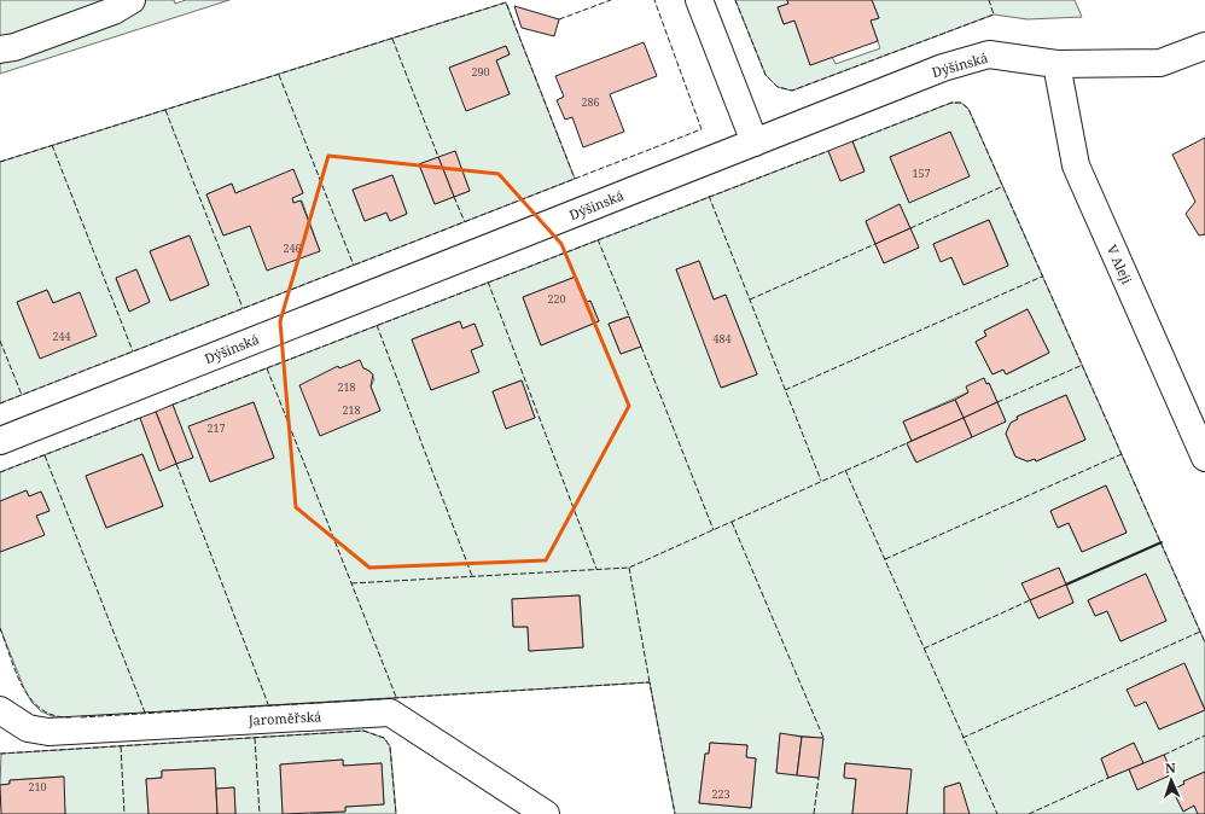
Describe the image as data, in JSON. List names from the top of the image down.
{
  "streets": {
    "street": ["Dýšinská", "V Aleji", "Jaroměřská"]
  },
  "crossings": [
    ["Dýšinská", "V Aleji"]
  ],
  "house_numbers": [
    "290",
    "286",
    "157",
    "246",
    "220",
    "244",
    "484",
    "218",
    "218",
    "217",
    "210",
    "223"
  ],
  "north": "top"
}
